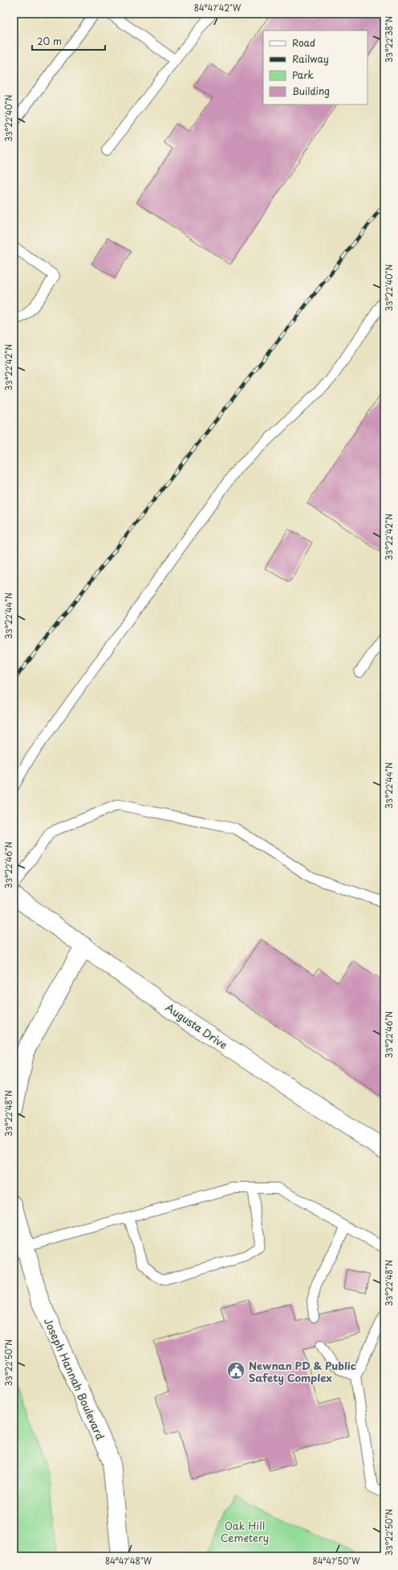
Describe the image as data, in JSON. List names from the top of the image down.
{
  "streets": {
    "street": ["Augusta Drive", "Joseph Hannah Boulevard"]
  },
  "parks": ["Oak Hill Cemetery"],
  "places": {
    "public building": ["Newnan PD & Public Safety Complex"]
  },
  "legend": [
    "Road",
    "Railway",
    "Park",
    "Building"
  ],
  "scale_bar": "20 m",
  "coordinates": [
    "84°47'42\"W",
    "33°22'38\"N",
    "33°22'40\"N",
    "33°22'42\"N",
    "33°22'44\"N",
    "33°22'46\"N",
    "33°22'48\"N",
    "33°22'50\"N",
    "84°47'48\"W",
    "84°47'50\"W"
  ]
}
